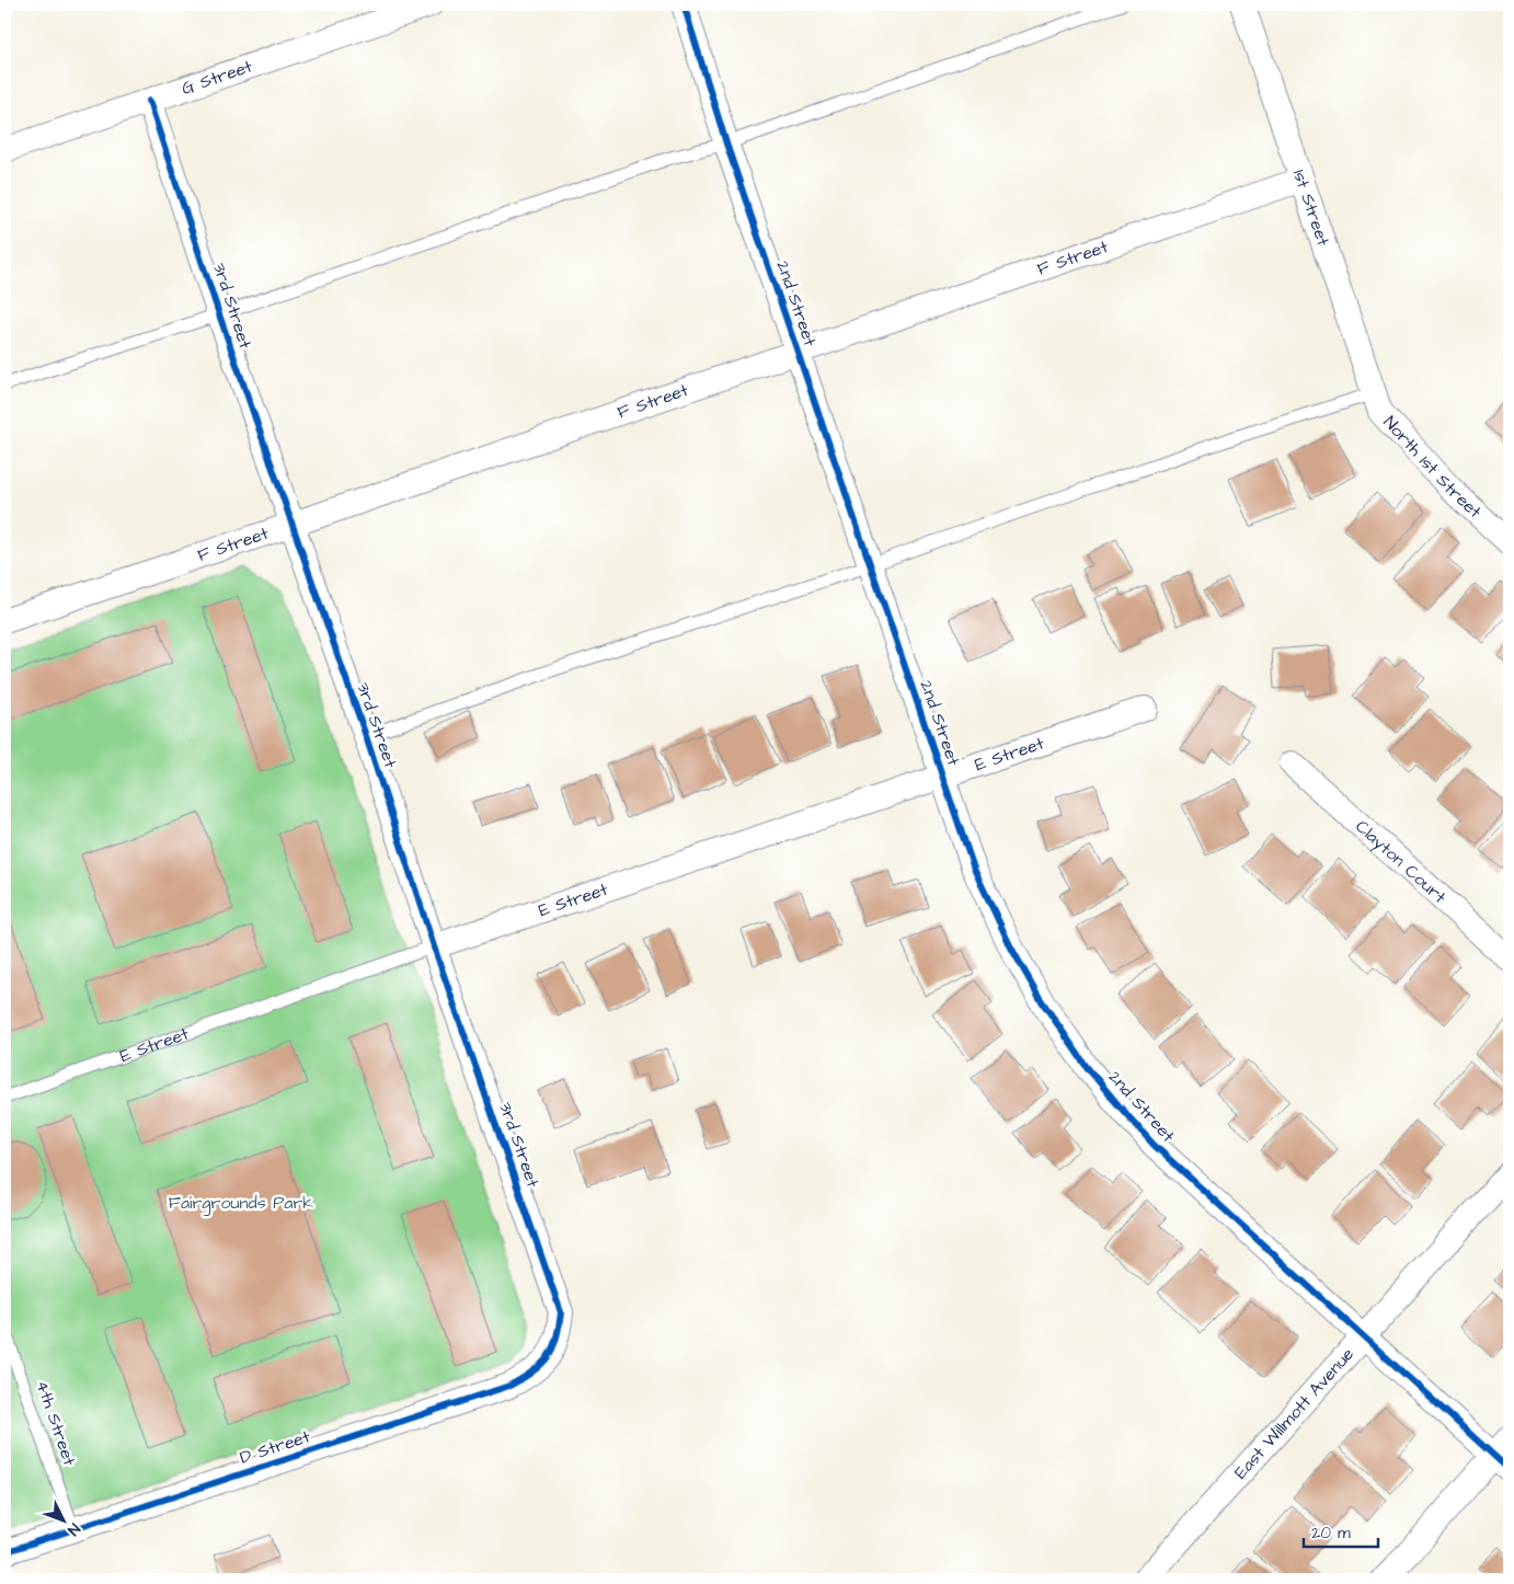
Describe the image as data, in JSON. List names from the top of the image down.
{
  "streets": {
    "street": [
      "G Street",
      "1st Street",
      "F Street",
      "2nd Street",
      "3rd Street",
      "North 1st Street",
      "E Street",
      "Clayton Court",
      "East Willmott Avenue",
      "D Street"
    ],
    "lane": ["4th Street"]
  },
  "crossings": [
    ["G Street", "3rd Street"],
    ["1st Street", "F Street"],
    ["1st Street", "North 1st Street"],
    ["F Street", "2nd Street"],
    ["F Street", "3rd Street"],
    ["2nd Street", "E Street"],
    ["2nd Street", "East Willmott Avenue"],
    ["3rd Street", "E Street"],
    ["3rd Street", "D Street"],
    ["4th Street", "D Street"]
  ],
  "parks": ["Fairgrounds Park"],
  "scale_bar": "20 m",
  "north": "bottom right"
}
